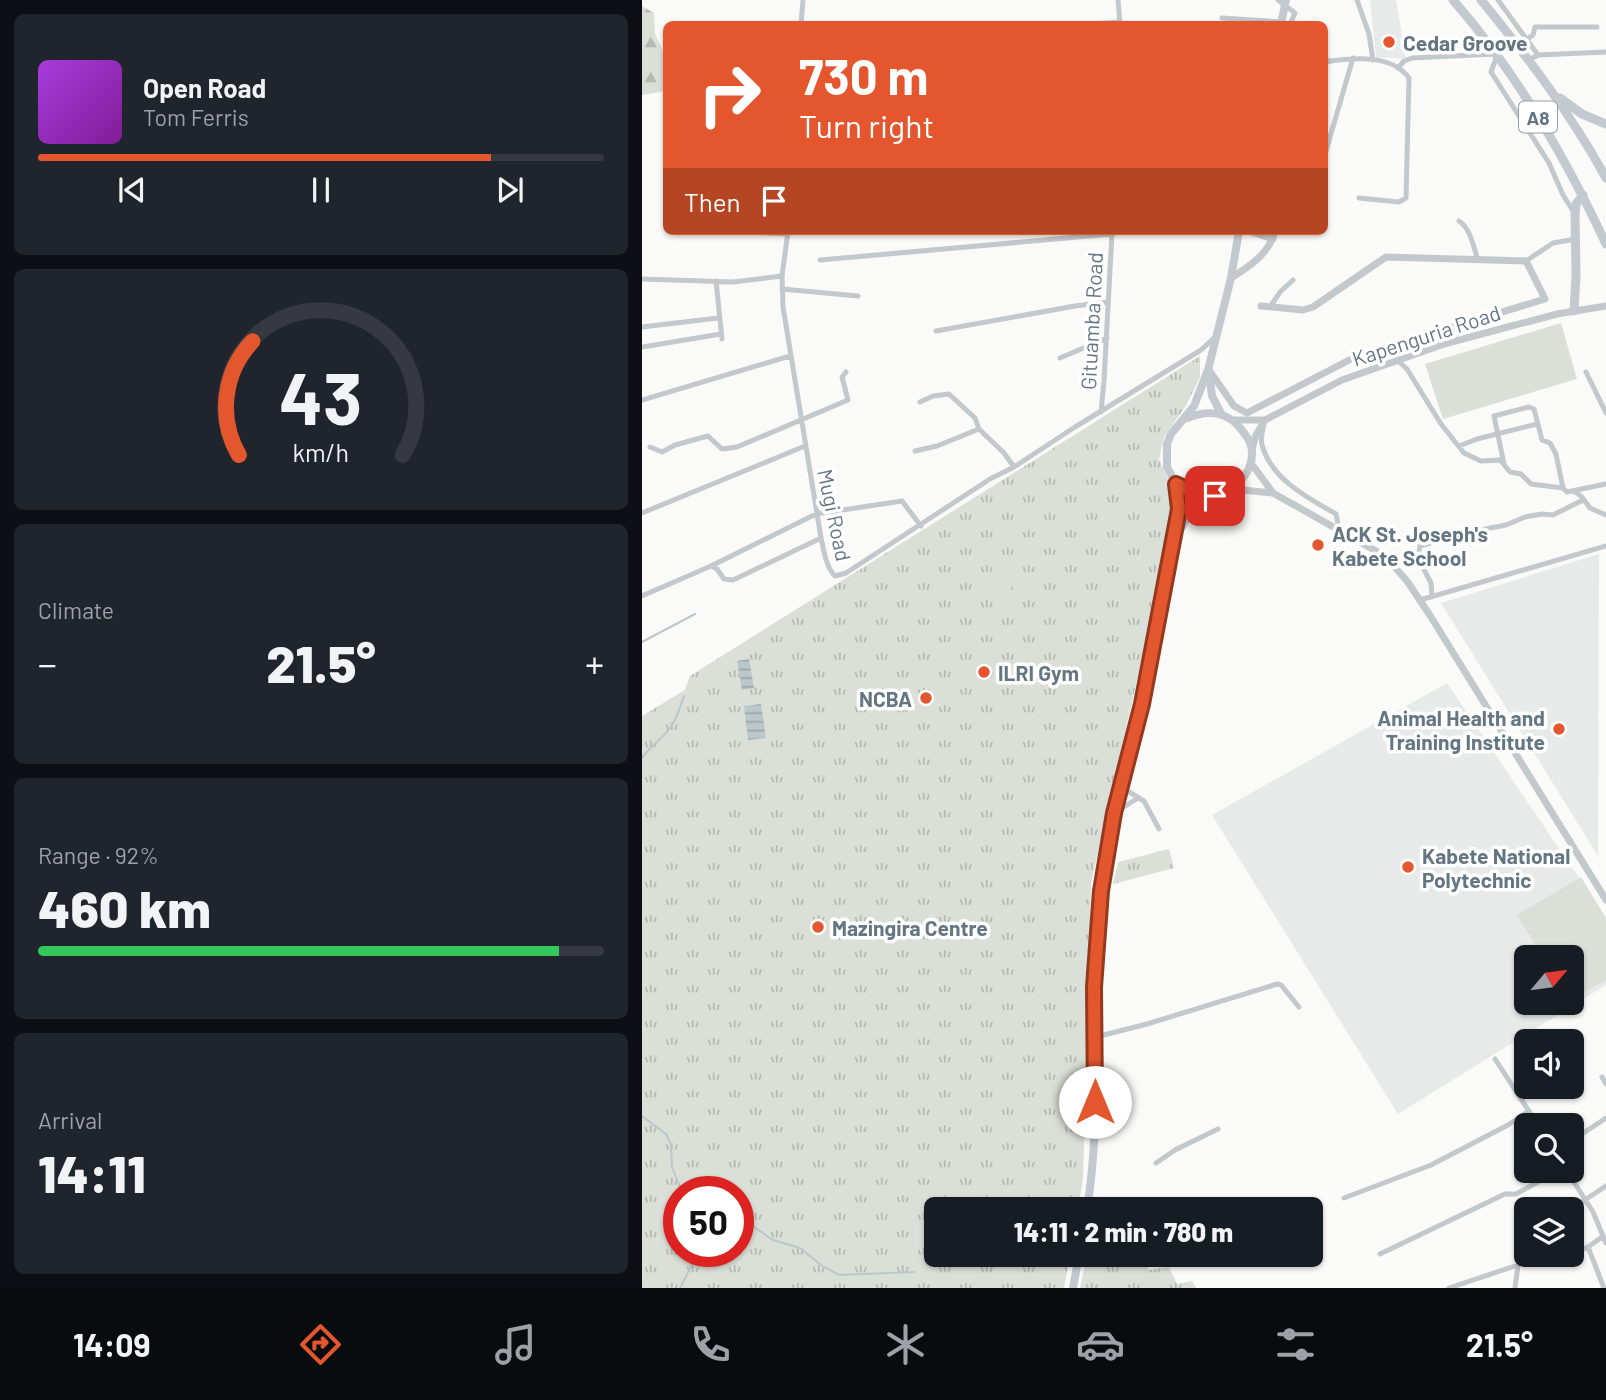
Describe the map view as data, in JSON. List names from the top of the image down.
{
  "streets": {
    "highway": ["A8"],
    "street": ["Gituamba Road", "Kapenguria Road", "Mugi Road"]
  },
  "crossings": [
    ["Gituamba Road", "Mugi Road"]
  ],
  "places": [
    "Cedar Groove",
    "ACK St. Joseph's Kabete School",
    "ILRI Gym",
    "NCBA",
    "Animal Health and Training Institute",
    "Kabete National Polytechnic",
    "Mazingira Centre"
  ],
  "north": "top right",
  "page": {
    "turn": ["730 m", "Turn right"],
    "song": ["Open Road", "Tom Ferris"],
    "then": "Then",
    "tile": [
      "Climate",
      ["Range · 92%", "460 km"],
      ["Arrival", "14:11"]
    ],
    "heat": ["−", "21.5°", "+"],
    "limit": "50",
    "trip": "14:11 · 2 min · 780 m",
    "tabs": ["14:09", "21.5°"],
    "gauge": ["43", "km/h"]
  }
}
